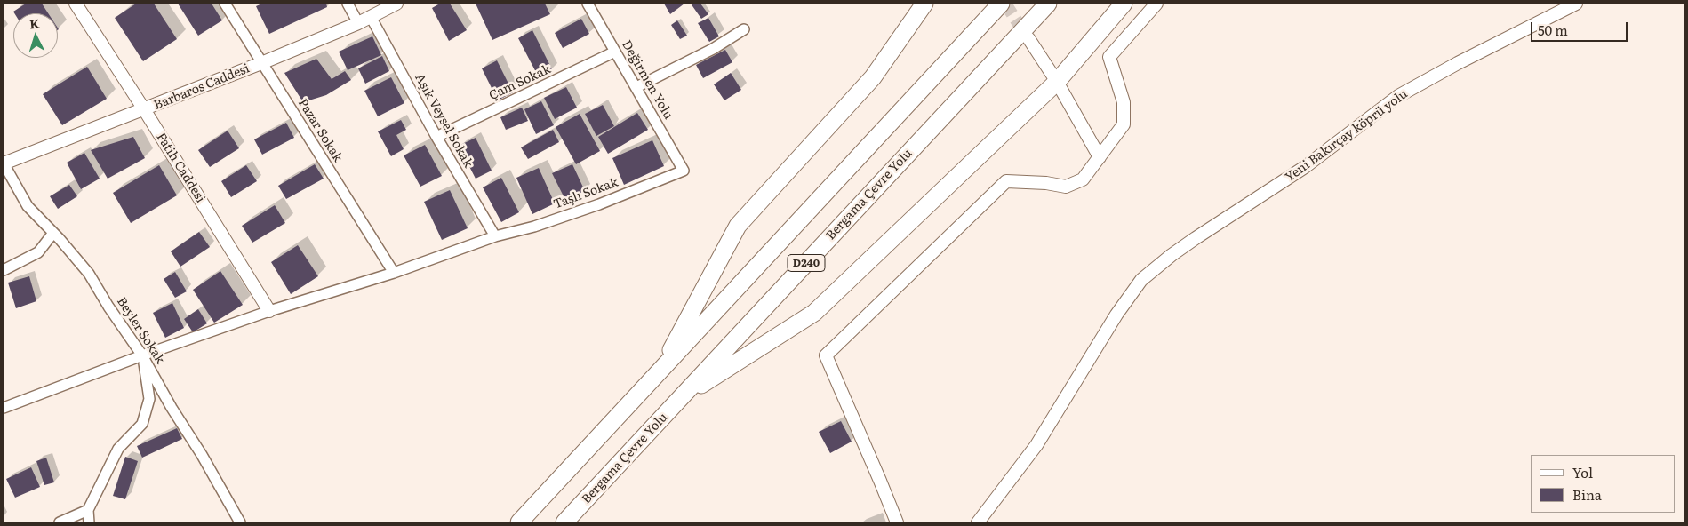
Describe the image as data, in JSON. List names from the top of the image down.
{
  "streets": {
    "highway": ["Bergama Çevre Yolu", "D240"],
    "street": [
      "Değirmen Yolu",
      "Çam Sokak",
      "Barbaros Caddesi",
      "Aşık Veysel Sokak",
      "Pazar Sokak",
      "Yeni Bakırçay köprü yolu",
      "Fatih Caddesi",
      "Taşlı Sokak",
      "Beyler Sokak"
    ]
  },
  "crossings": [
    ["Değirmen Yolu", "Çam Sokak"],
    ["Değirmen Yolu", "Taşlı Sokak"],
    ["Çam Sokak", "Aşık Veysel Sokak"],
    ["Barbaros Caddesi", "Aşık Veysel Sokak"],
    ["Barbaros Caddesi", "Pazar Sokak"],
    ["Barbaros Caddesi", "Fatih Caddesi"],
    ["Barbaros Caddesi", "Beyler Sokak"],
    ["Aşık Veysel Sokak", "Taşlı Sokak"],
    ["Pazar Sokak", "Taşlı Sokak"],
    ["Fatih Caddesi", "Taşlı Sokak"],
    ["Taşlı Sokak", "Beyler Sokak"]
  ],
  "legend": ["Yol", "Bina"],
  "scale_bar": "50 m",
  "north": "top"
}
